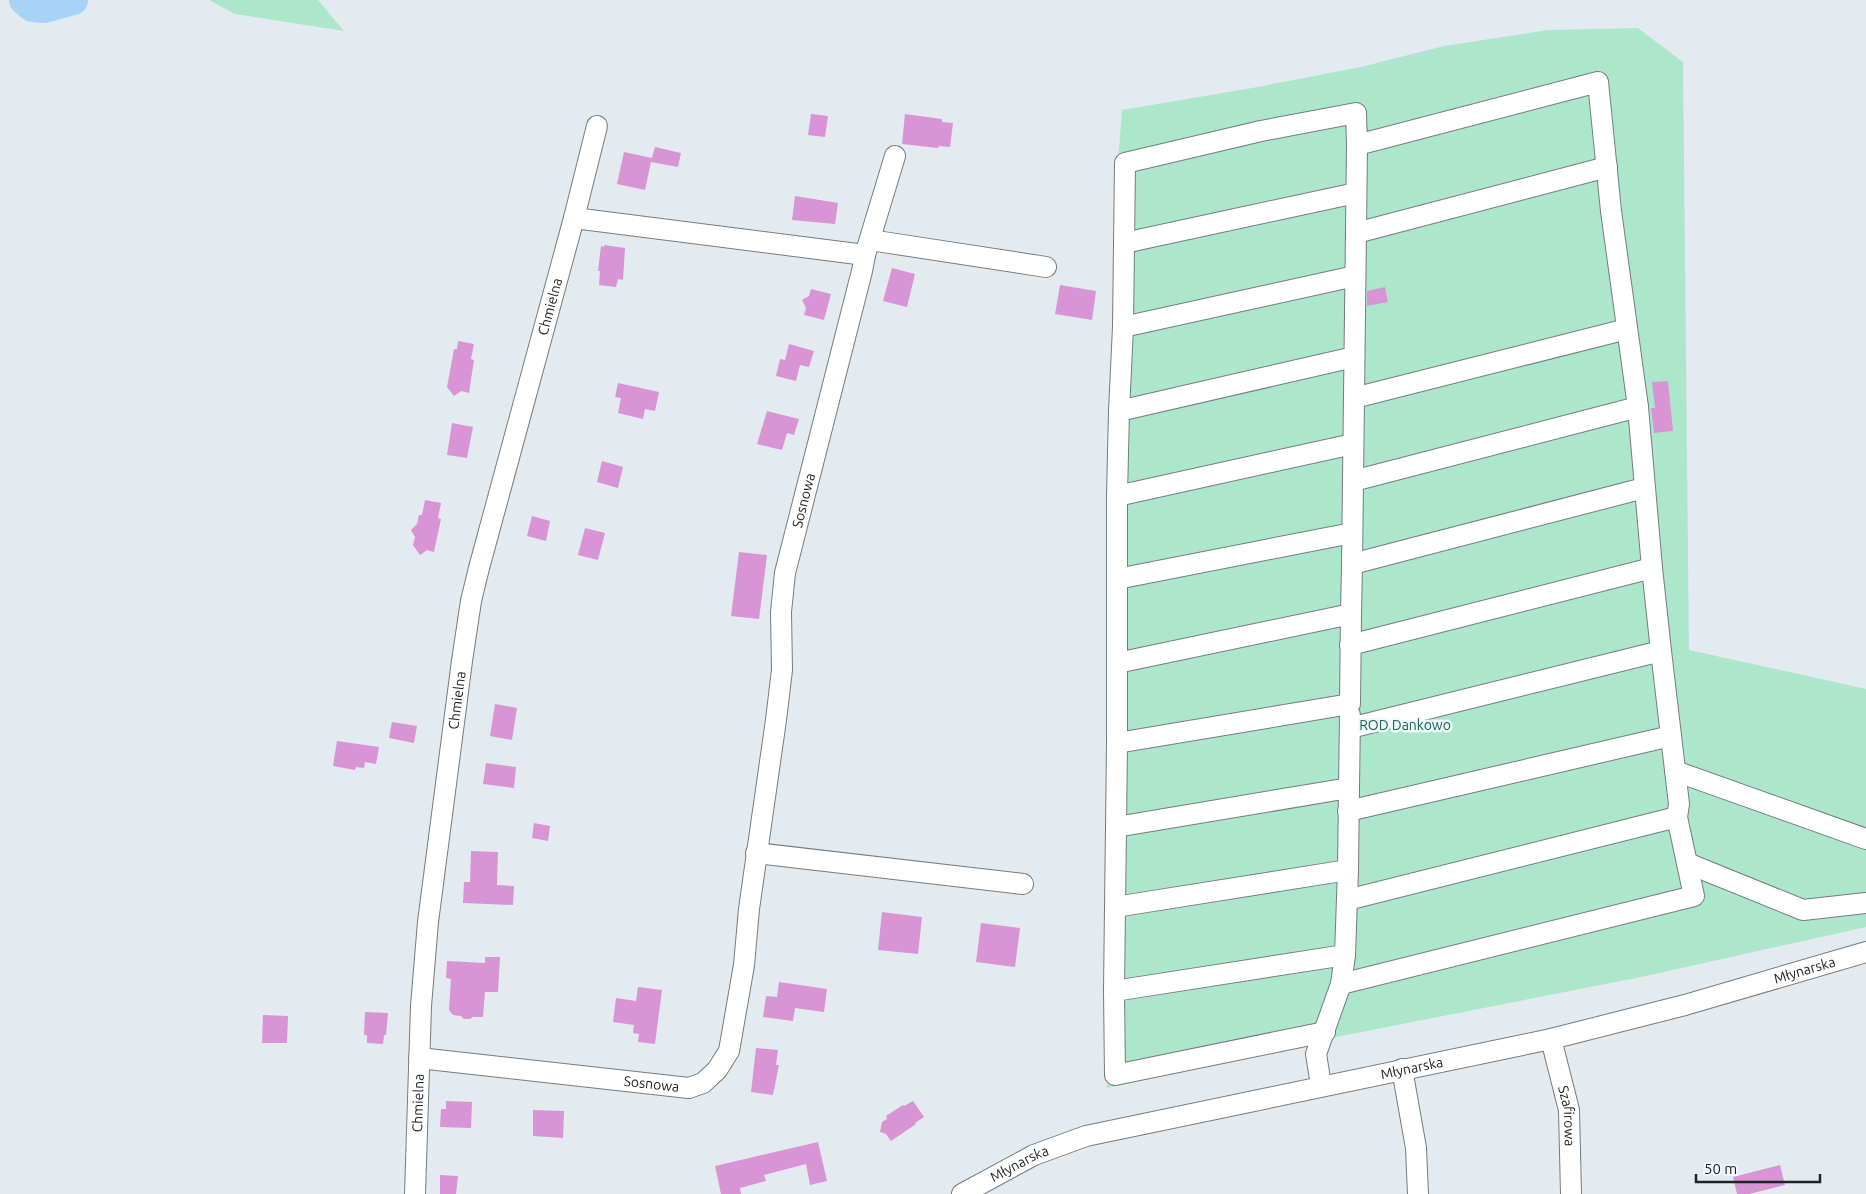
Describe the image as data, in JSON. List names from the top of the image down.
{
  "streets": {
    "street": [
      "Chmielna",
      "Sosnowa",
      "Młynarska",
      "Szafirowa"
    ]
  },
  "crossings": [
    ["Chmielna", "Sosnowa"],
    ["Młynarska", "Szafirowa"]
  ],
  "parks": ["ROD Dankowo"],
  "scale_bar": "50 m"
}
